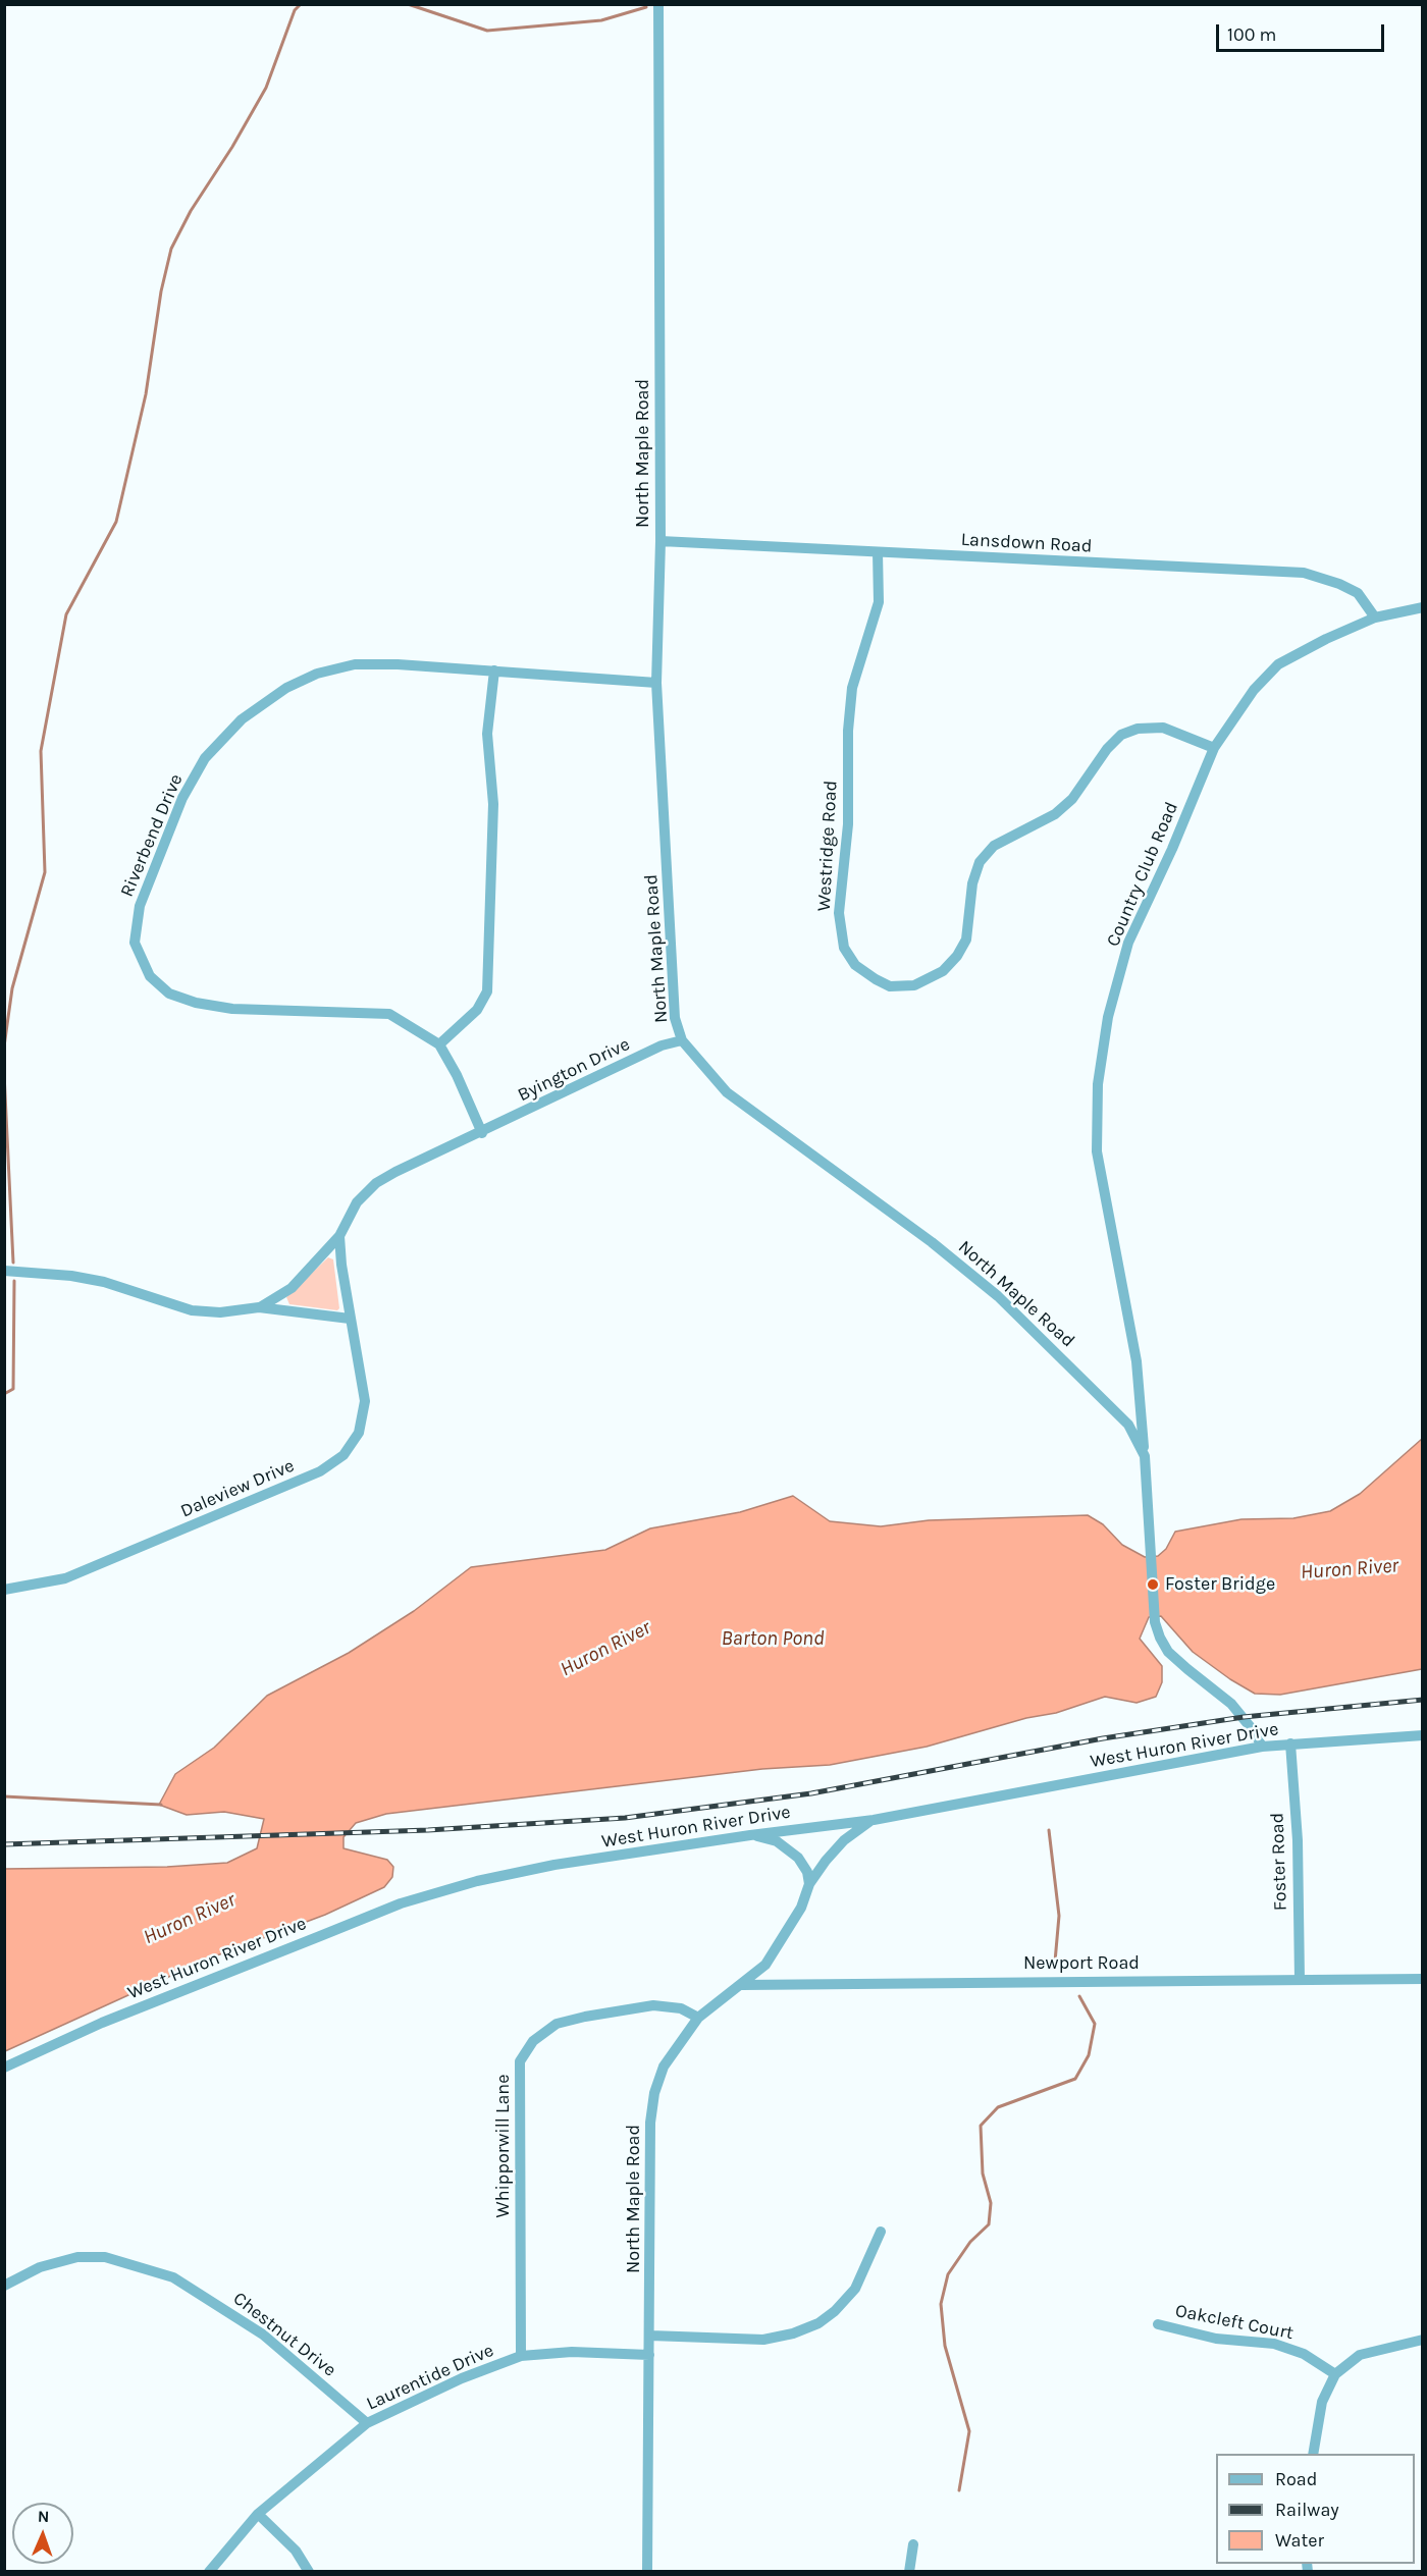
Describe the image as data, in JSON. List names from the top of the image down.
{
  "streets": {
    "street": [
      "North Maple Road",
      "Lansdown Road",
      "Riverbend Drive",
      "Westridge Road",
      "Country Club Road",
      "Byington Drive",
      "Daleview Drive",
      "West Huron River Drive",
      "Foster Road",
      "Newport Road",
      "Whipporwill Lane",
      "Oakcleft Court",
      "Chestnut Drive",
      "Laurentide Drive"
    ]
  },
  "crossings": [
    ["North Maple Road", "Lansdown Road"],
    ["North Maple Road", "Riverbend Drive"],
    ["North Maple Road", "Country Club Road"],
    ["North Maple Road", "Byington Drive"],
    ["North Maple Road", "West Huron River Drive"],
    ["North Maple Road", "Newport Road"],
    ["North Maple Road", "Whipporwill Lane"],
    ["North Maple Road", "Laurentide Drive"],
    ["Lansdown Road", "Westridge Road"],
    ["Lansdown Road", "Country Club Road"],
    ["Riverbend Drive", "Byington Drive"],
    ["Westridge Road", "Country Club Road"],
    ["Byington Drive", "Daleview Drive"],
    ["West Huron River Drive", "Foster Road"],
    ["Foster Road", "Newport Road"],
    ["Whipporwill Lane", "Laurentide Drive"],
    ["Chestnut Drive", "Laurentide Drive"]
  ],
  "water": ["Huron River", "Barton Pond"],
  "places": ["Foster Bridge"],
  "legend": ["Road", "Railway", "Water"],
  "scale_bar": "100 m",
  "north": "top"
}
